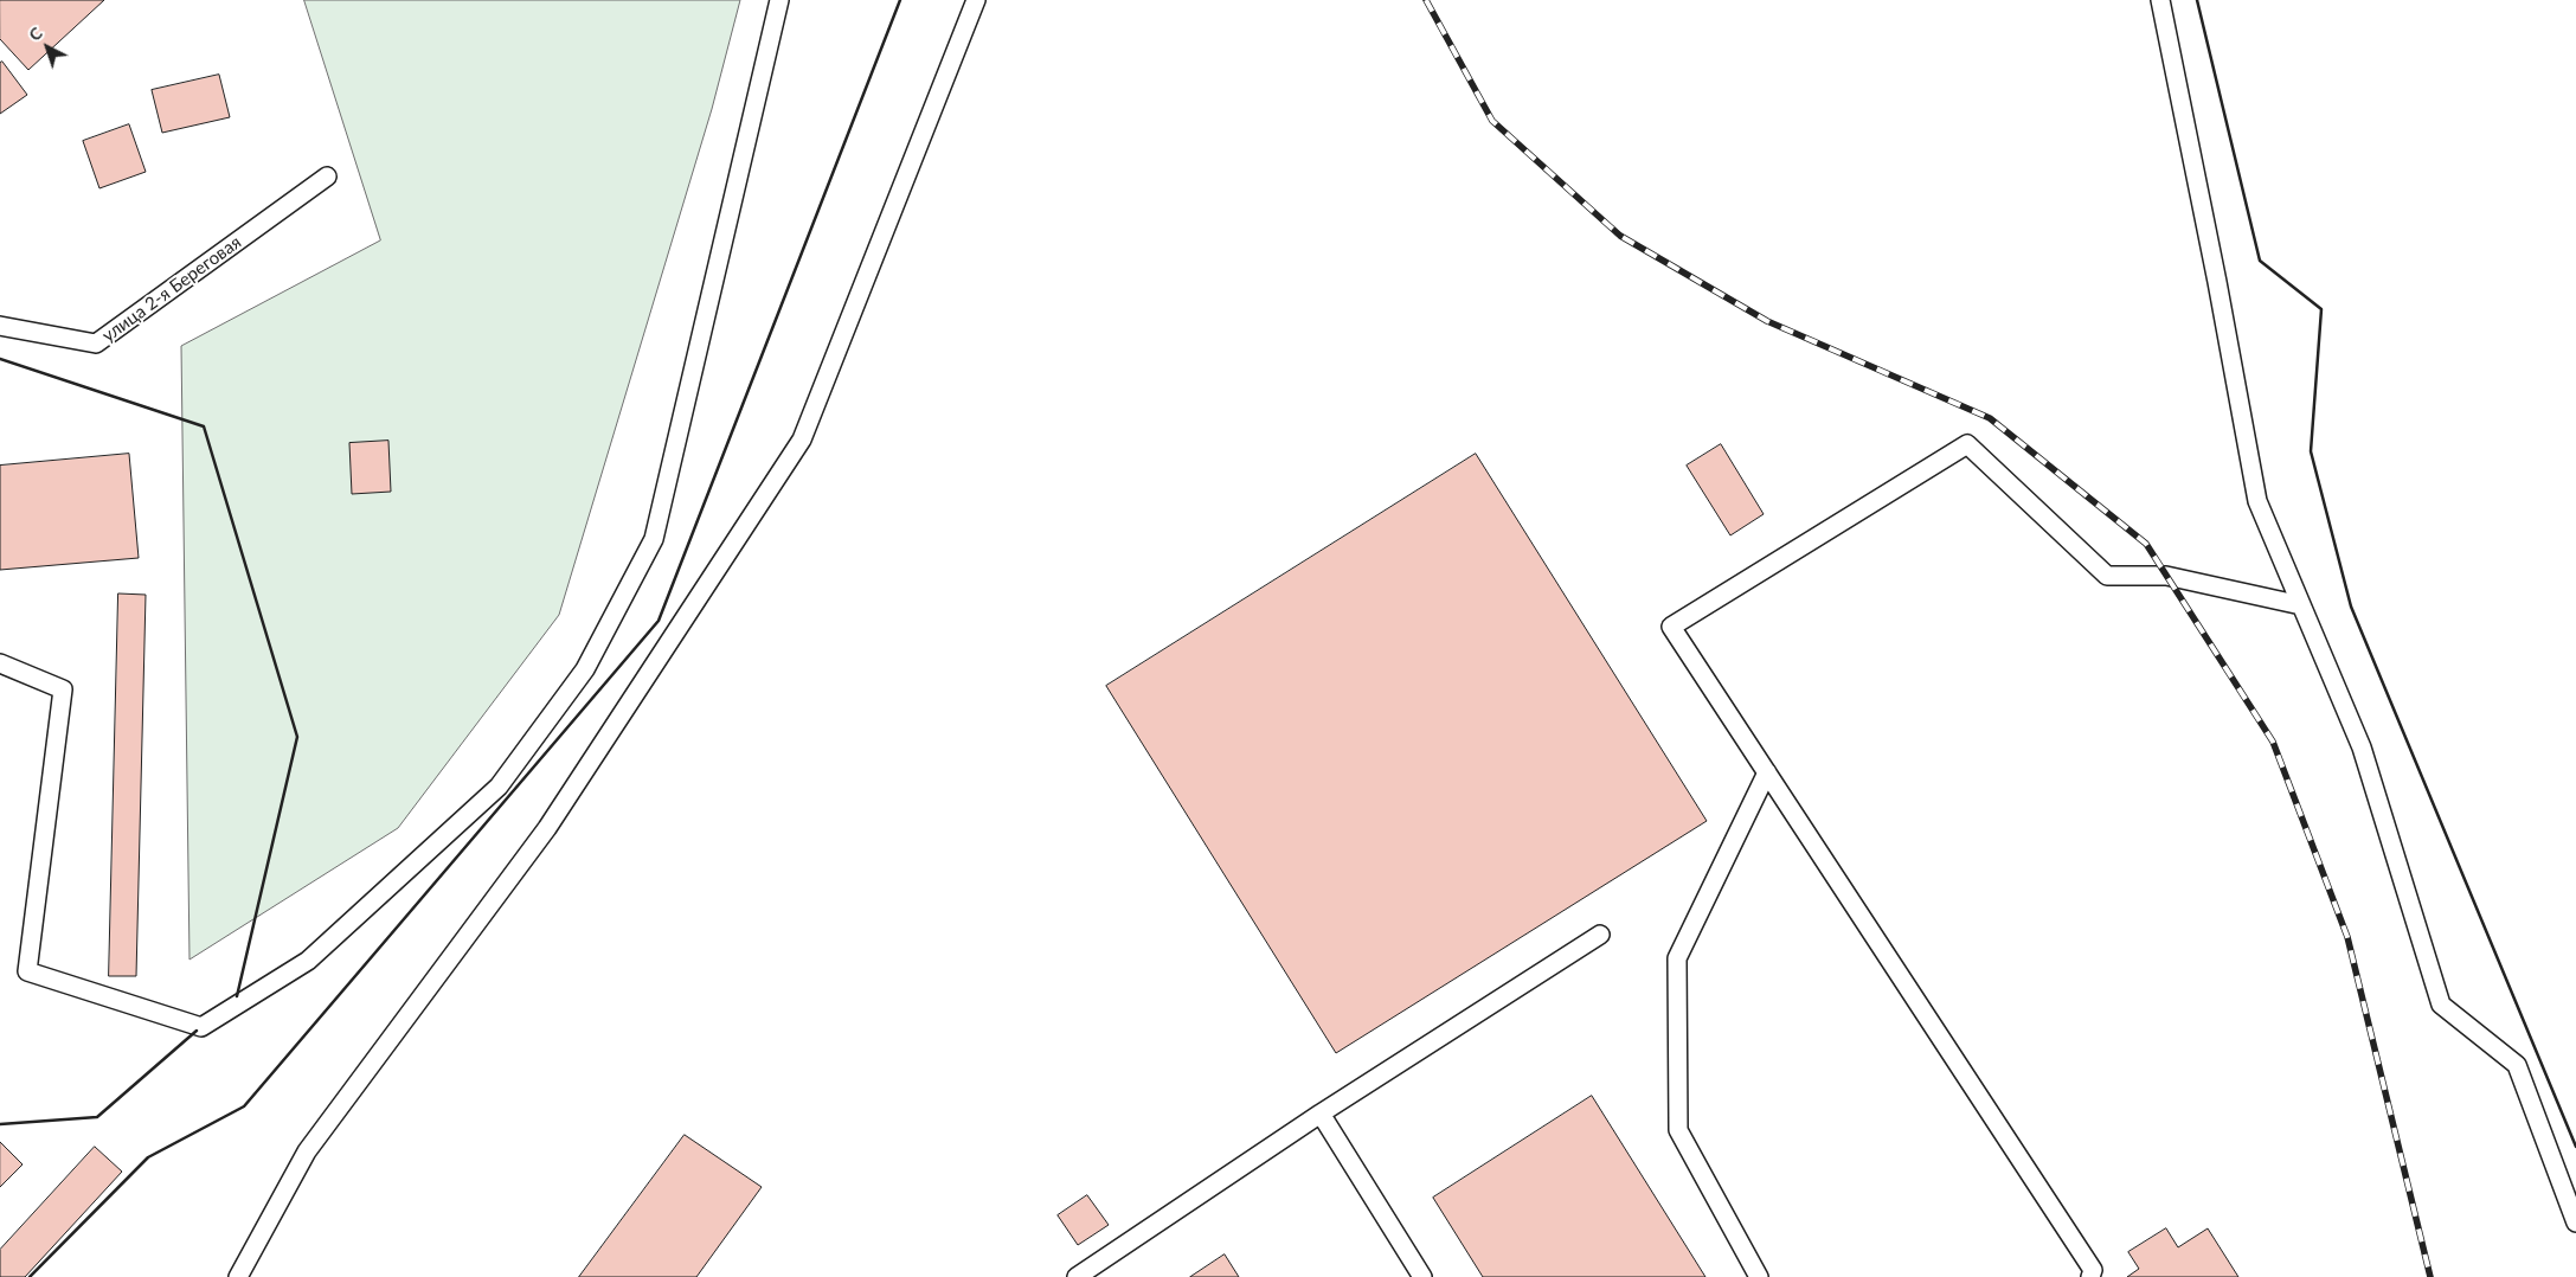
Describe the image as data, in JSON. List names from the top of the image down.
{
  "streets": {
    "lane": ["улица 2-я Береговая"]
  },
  "north": "top left"
}
